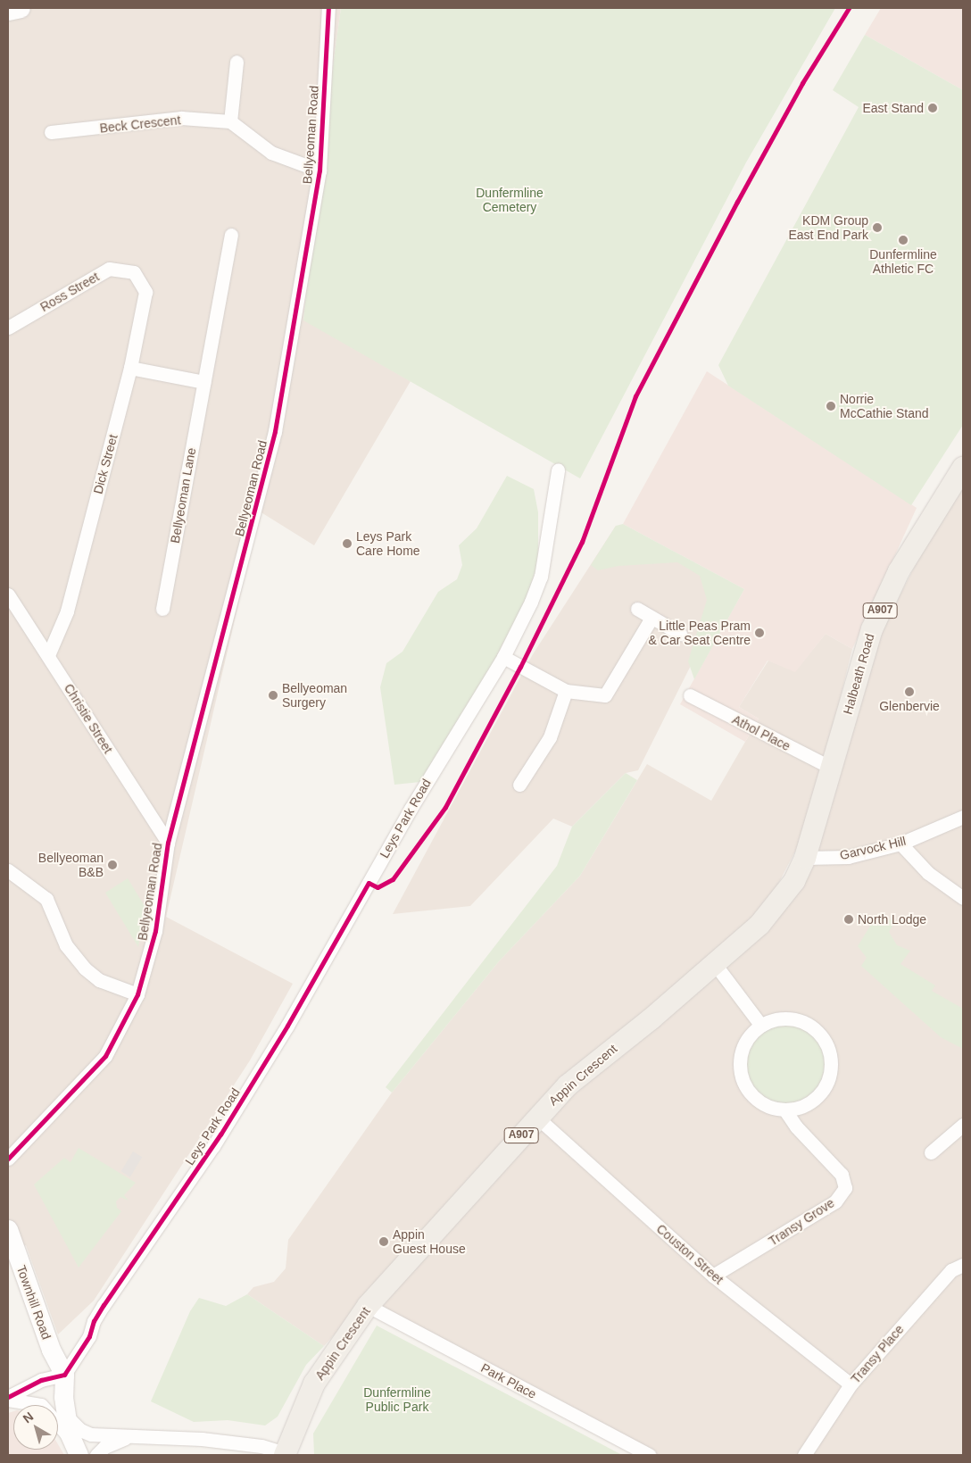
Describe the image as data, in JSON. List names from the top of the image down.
{
  "streets": {
    "main road": ["A907", "Halbeath Road", "Appin Crescent"],
    "street": [
      "Beck Crescent",
      "Bellyeoman Road",
      "Ross Street",
      "Dick Street",
      "Bellyeoman Lane",
      "Christie Street",
      "Athol Place",
      "Leys Park Road",
      "Garvock Hill",
      "Transy Grove",
      "Couston Street",
      "Townhill Road",
      "Transy Place",
      "Park Place"
    ]
  },
  "crossings": [
    ["Bellyeoman Road", "Christie Street"],
    ["Ross Street", "Dick Street"],
    ["Dick Street", "Christie Street"],
    ["Halbeath Road", "Athol Place"],
    ["Halbeath Road", "Appin Crescent"],
    ["Athol Place", "Appin Crescent"],
    ["Leys Park Road", "Townhill Road"],
    ["Garvock Hill", "Appin Crescent"],
    ["Appin Crescent", "Couston Street"],
    ["Appin Crescent", "Park Place"],
    ["Transy Grove", "Couston Street"],
    ["Couston Street", "Transy Place"]
  ],
  "parks": ["Dunfermline Cemetery", "Dunfermline Public Park"],
  "places": [
    "East Stand",
    "KDM Group East End Park",
    "Dunfermline Athletic FC",
    "Norrie McCathie Stand",
    "Leys Park Care Home",
    "Little Peas Pram & Car Seat Centre",
    "Glenbervie",
    "Bellyeoman Surgery",
    "Bellyeoman B&B",
    "North Lodge",
    "Appin Guest House"
  ],
  "north": "top left"
}
